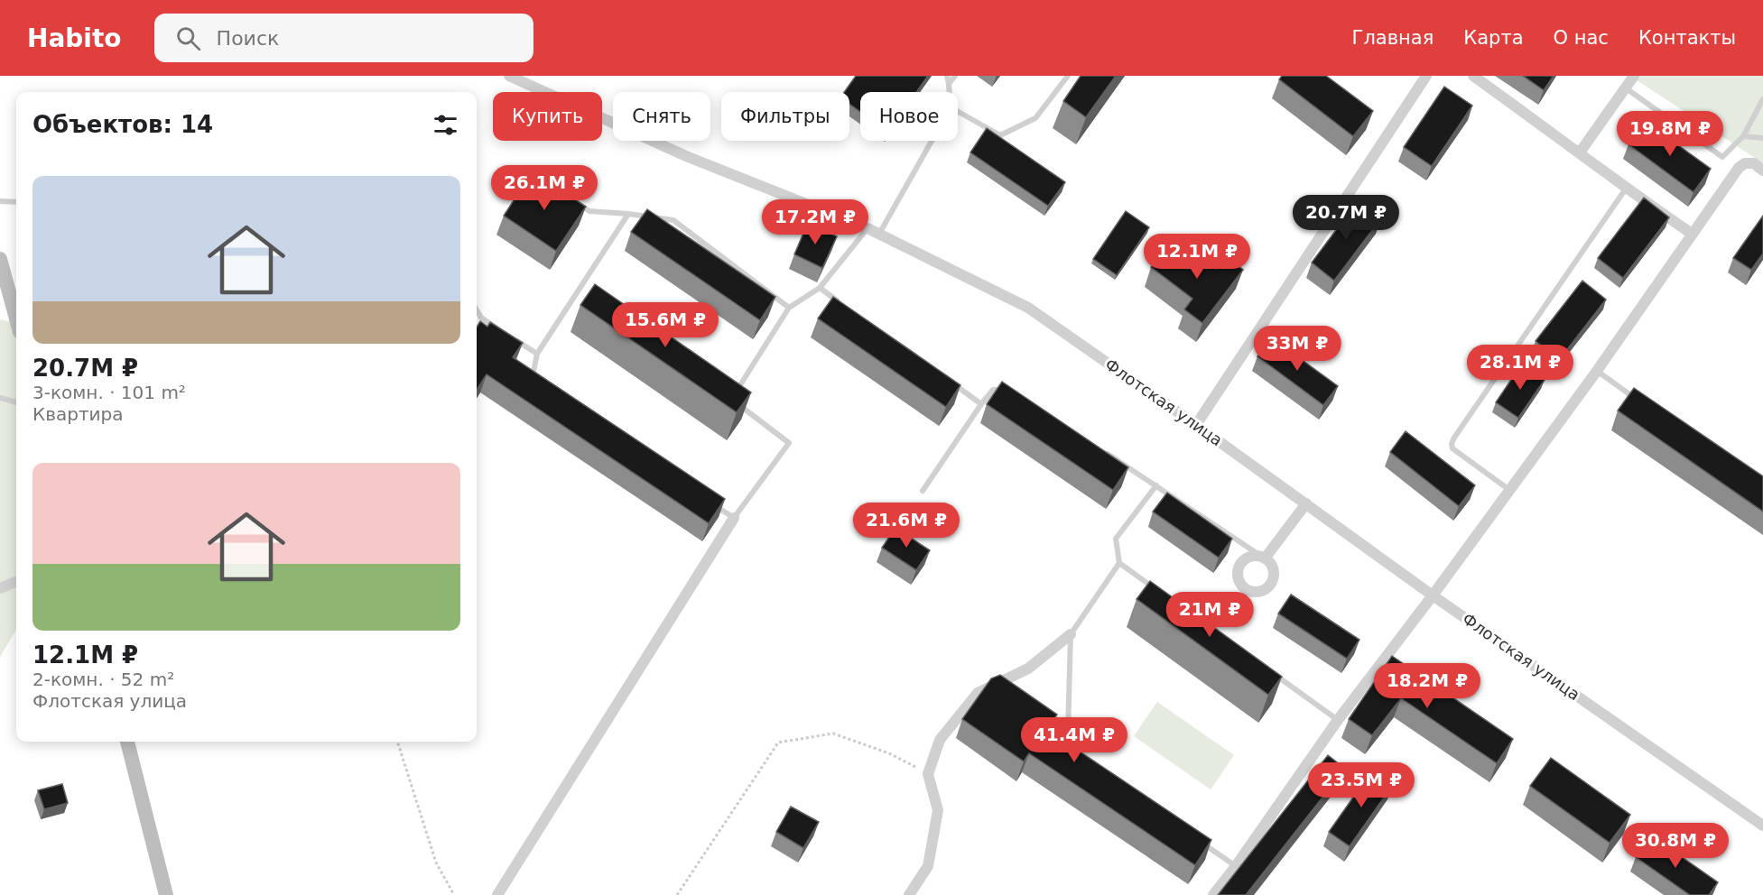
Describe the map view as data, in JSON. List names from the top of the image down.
{
  "streets": {
    "street": ["Флотская улица"]
  },
  "page": {
    "header": "Habito",
    "search": "Поиск",
    "nav": [
      "Главная",
      "Карта",
      "О нас",
      "Контакты"
    ],
    "chip": [
      "Купить",
      "Снять",
      "Фильтры",
      "Новое"
    ],
    "heading": "Объектов: 14",
    "price": [
      "19.8M ₽",
      "26.1M ₽",
      "20.7M ₽",
      "17.2M ₽",
      "12.1M ₽",
      "15.6M ₽",
      "33M ₽",
      "28.1M ₽",
      "21.6M ₽",
      "21M ₽",
      "18.2M ₽",
      "41.4M ₽",
      "23.5M ₽",
      "30.8M ₽"
    ],
    "list": [
      {
        "name": "20.7M ₽",
        "note": "3-комн. · 101 m² · Квартира"
      },
      {
        "name": "12.1M ₽",
        "note": "2-комн. · 52 m² · Флотская улица"
      }
    ]
  }
}
